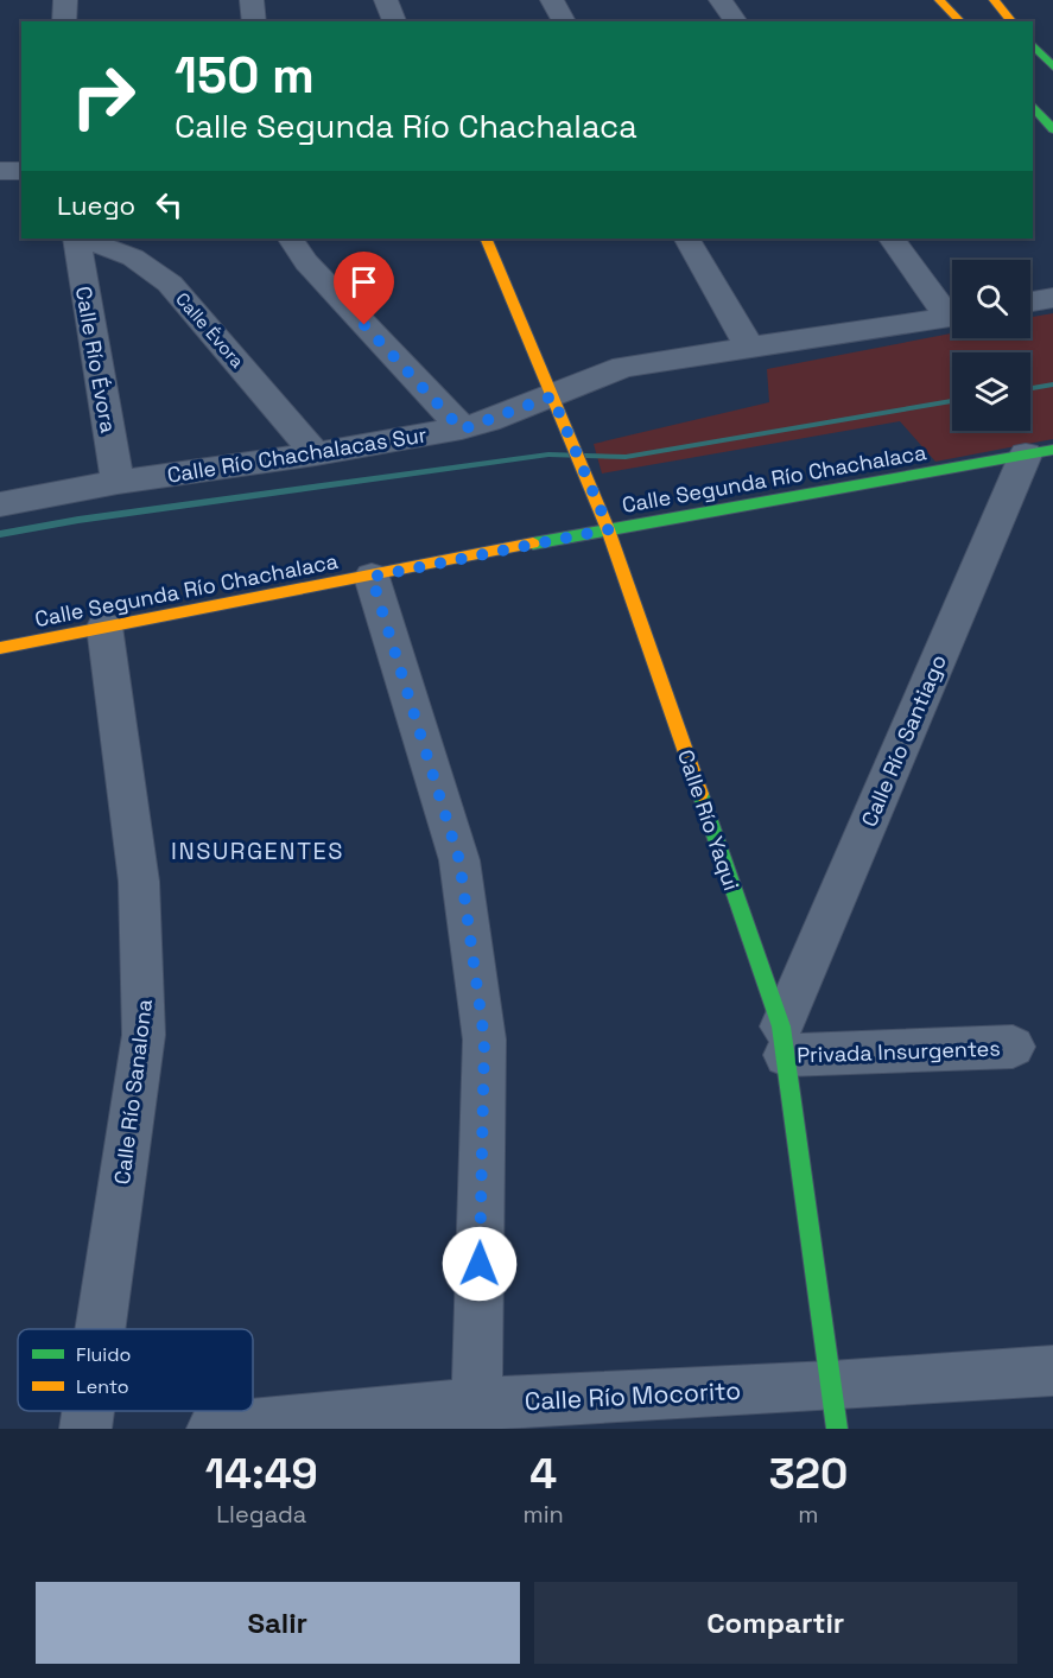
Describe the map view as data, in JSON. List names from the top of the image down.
{
  "streets": {
    "street": [
      "Calle Évora",
      "Calle Río Évora",
      "Calle Río Chachalacas Sur",
      "Calle Segunda Río Chachalaca",
      "Calle Río Santiago",
      "Calle Río Yaqui",
      "Privada Insurgentes",
      "Calle Río Sanalona",
      "Calle Río Mocorito"
    ]
  },
  "crossings": [
    ["Calle Évora", "Calle Río Chachalacas Sur"],
    ["Calle Río Évora", "Calle Río Chachalacas Sur"],
    ["Calle Río Chachalacas Sur", "Calle Río Yaqui"],
    ["Calle Segunda Río Chachalaca", "Calle Río Santiago"],
    ["Calle Segunda Río Chachalaca", "Calle Río Yaqui"],
    ["Calle Segunda Río Chachalaca", "Calle Río Sanalona"],
    ["Calle Río Santiago", "Calle Río Yaqui"],
    ["Calle Río Santiago", "Privada Insurgentes"],
    ["Calle Río Yaqui", "Privada Insurgentes"],
    ["Calle Río Yaqui", "Calle Río Mocorito"]
  ],
  "districts": ["INSURGENTES"],
  "legend": ["Fluido", "Lento"],
  "page": {
    "turn": ["150 m", "Calle Segunda Río Chachalaca"],
    "then": "Luego",
    "eta": [
      "14:49",
      "Llegada",
      "4",
      "min",
      "320",
      "m"
    ],
    "buttons": ["Salir", "Compartir"]
  }
}
